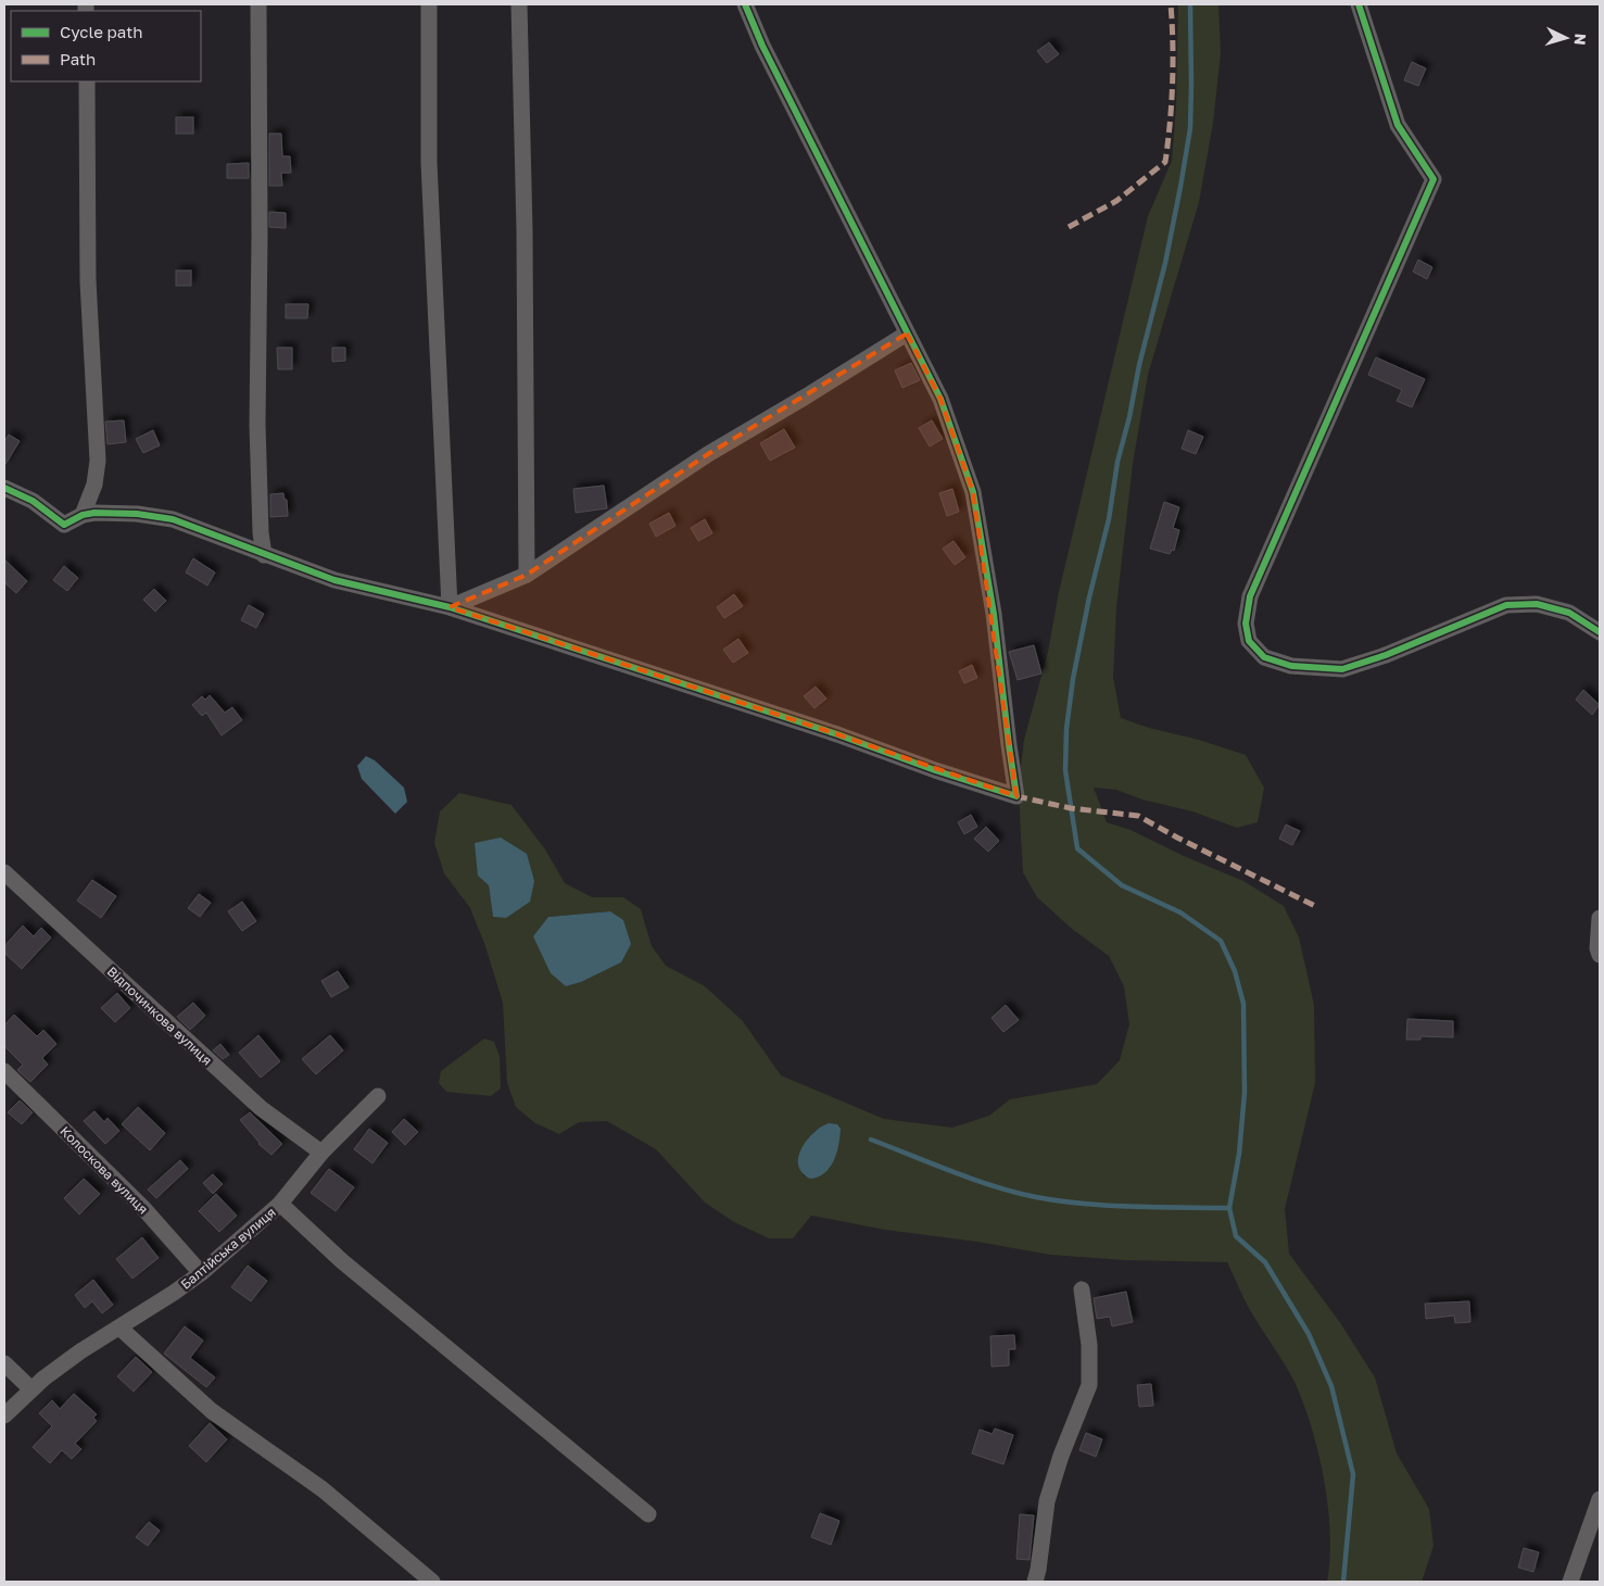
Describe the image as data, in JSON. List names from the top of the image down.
{
  "streets": {
    "street": ["Відпочинкова вулиця", "Колоскова вулиця", "Балтійська вулиця"]
  },
  "crossings": [
    ["Відпочинкова вулиця", "Балтійська вулиця"],
    ["Колоскова вулиця", "Балтійська вулиця"]
  ],
  "legend": ["Cycle path", "Path"],
  "north": "right"
}
